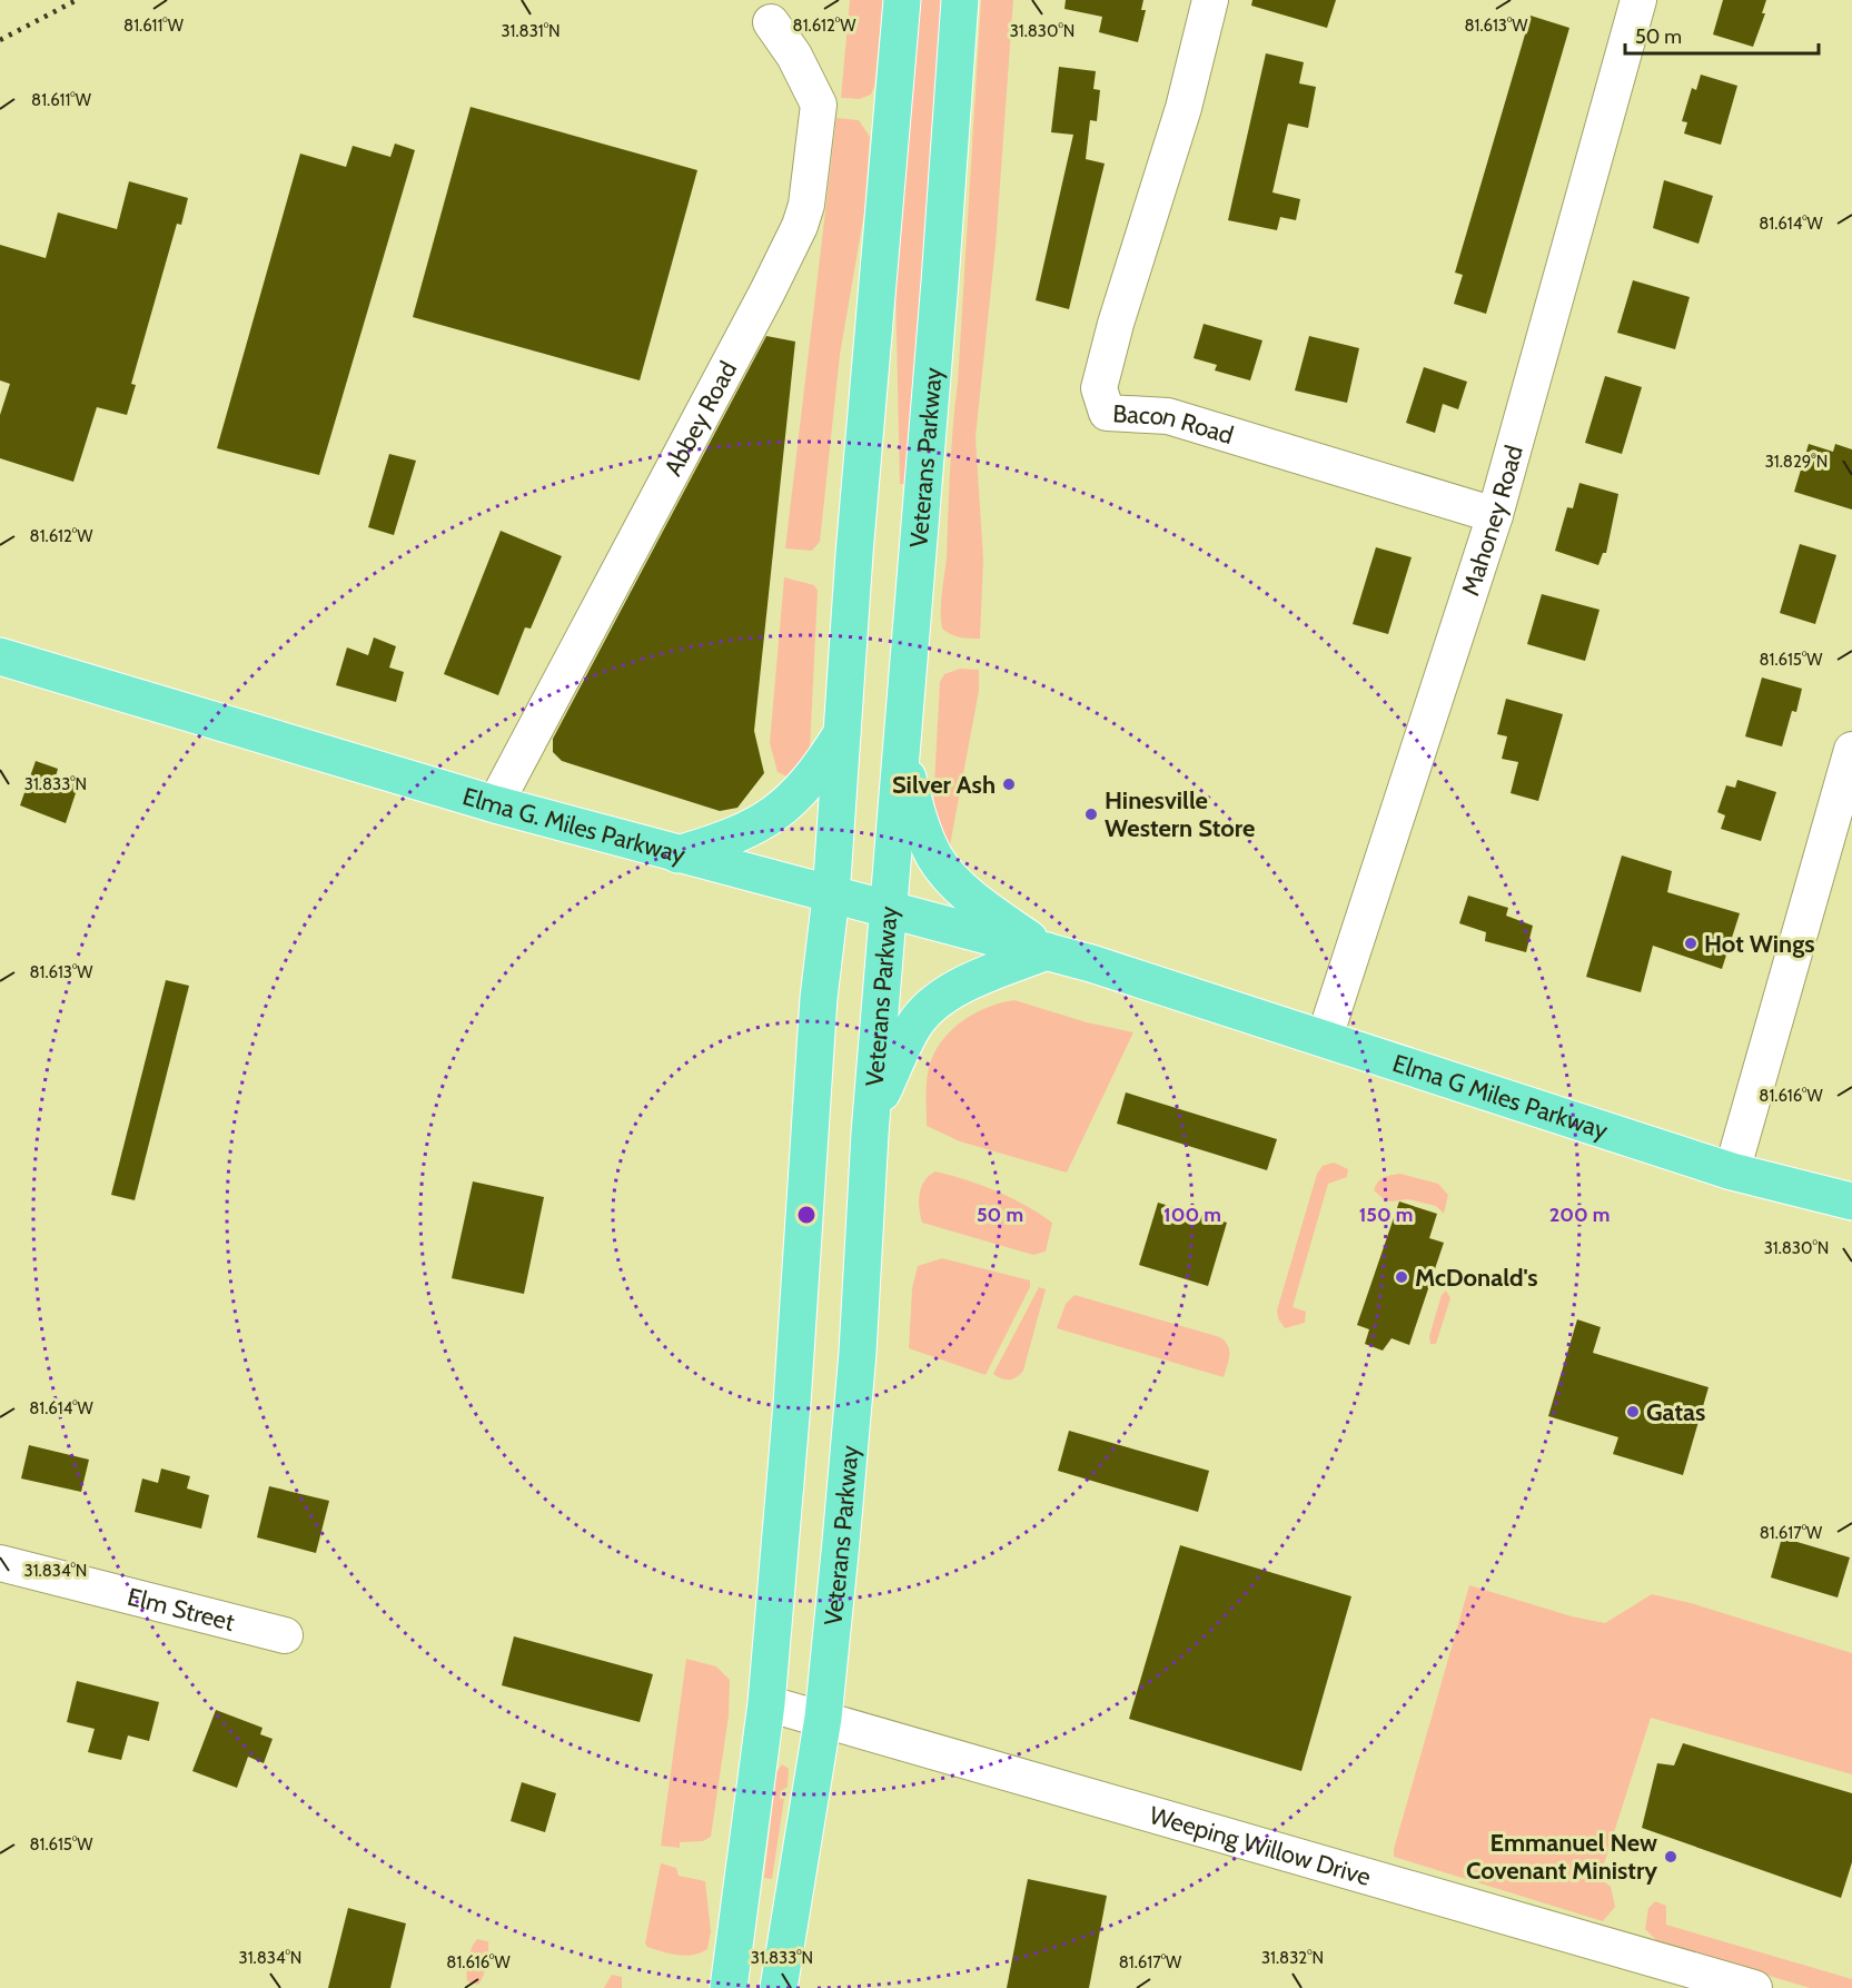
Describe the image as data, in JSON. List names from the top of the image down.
{
  "streets": {
    "main road": ["Veterans Parkway", "Elma G. Miles Parkway", "Elma G Miles Parkway"],
    "street": [
      "Abbey Road",
      "Bacon Road",
      "Mahoney Road",
      "Elm Street",
      "Weeping Willow Drive"
    ]
  },
  "crossings": [
    ["Abbey Road", "Elma G. Miles Parkway"],
    ["Bacon Road", "Mahoney Road"],
    ["Veterans Parkway", "Elma G. Miles Parkway"],
    ["Veterans Parkway", "Weeping Willow Drive"],
    ["Mahoney Road", "Elma G Miles Parkway"],
    ["Elma G. Miles Parkway", "Elma G Miles Parkway"]
  ],
  "places": [
    "Silver Ash",
    "Hinesville Western Store",
    "Hot Wings",
    "McDonald's",
    "Gatas",
    "Emmanuel New Covenant Ministry"
  ],
  "scale_bar": "50 m",
  "coordinates": [
    "81.611°W",
    "81.612°W",
    "81.613°W",
    "31.831°N",
    "31.830°N",
    "81.614°W",
    "31.829°N",
    "81.615°W",
    "31.833°N",
    "81.616°W",
    "81.617°W",
    "31.834°N",
    "31.832°N"
  ],
  "rings": [
    "50 m",
    "100 m",
    "150 m",
    "200 m"
  ]
}
